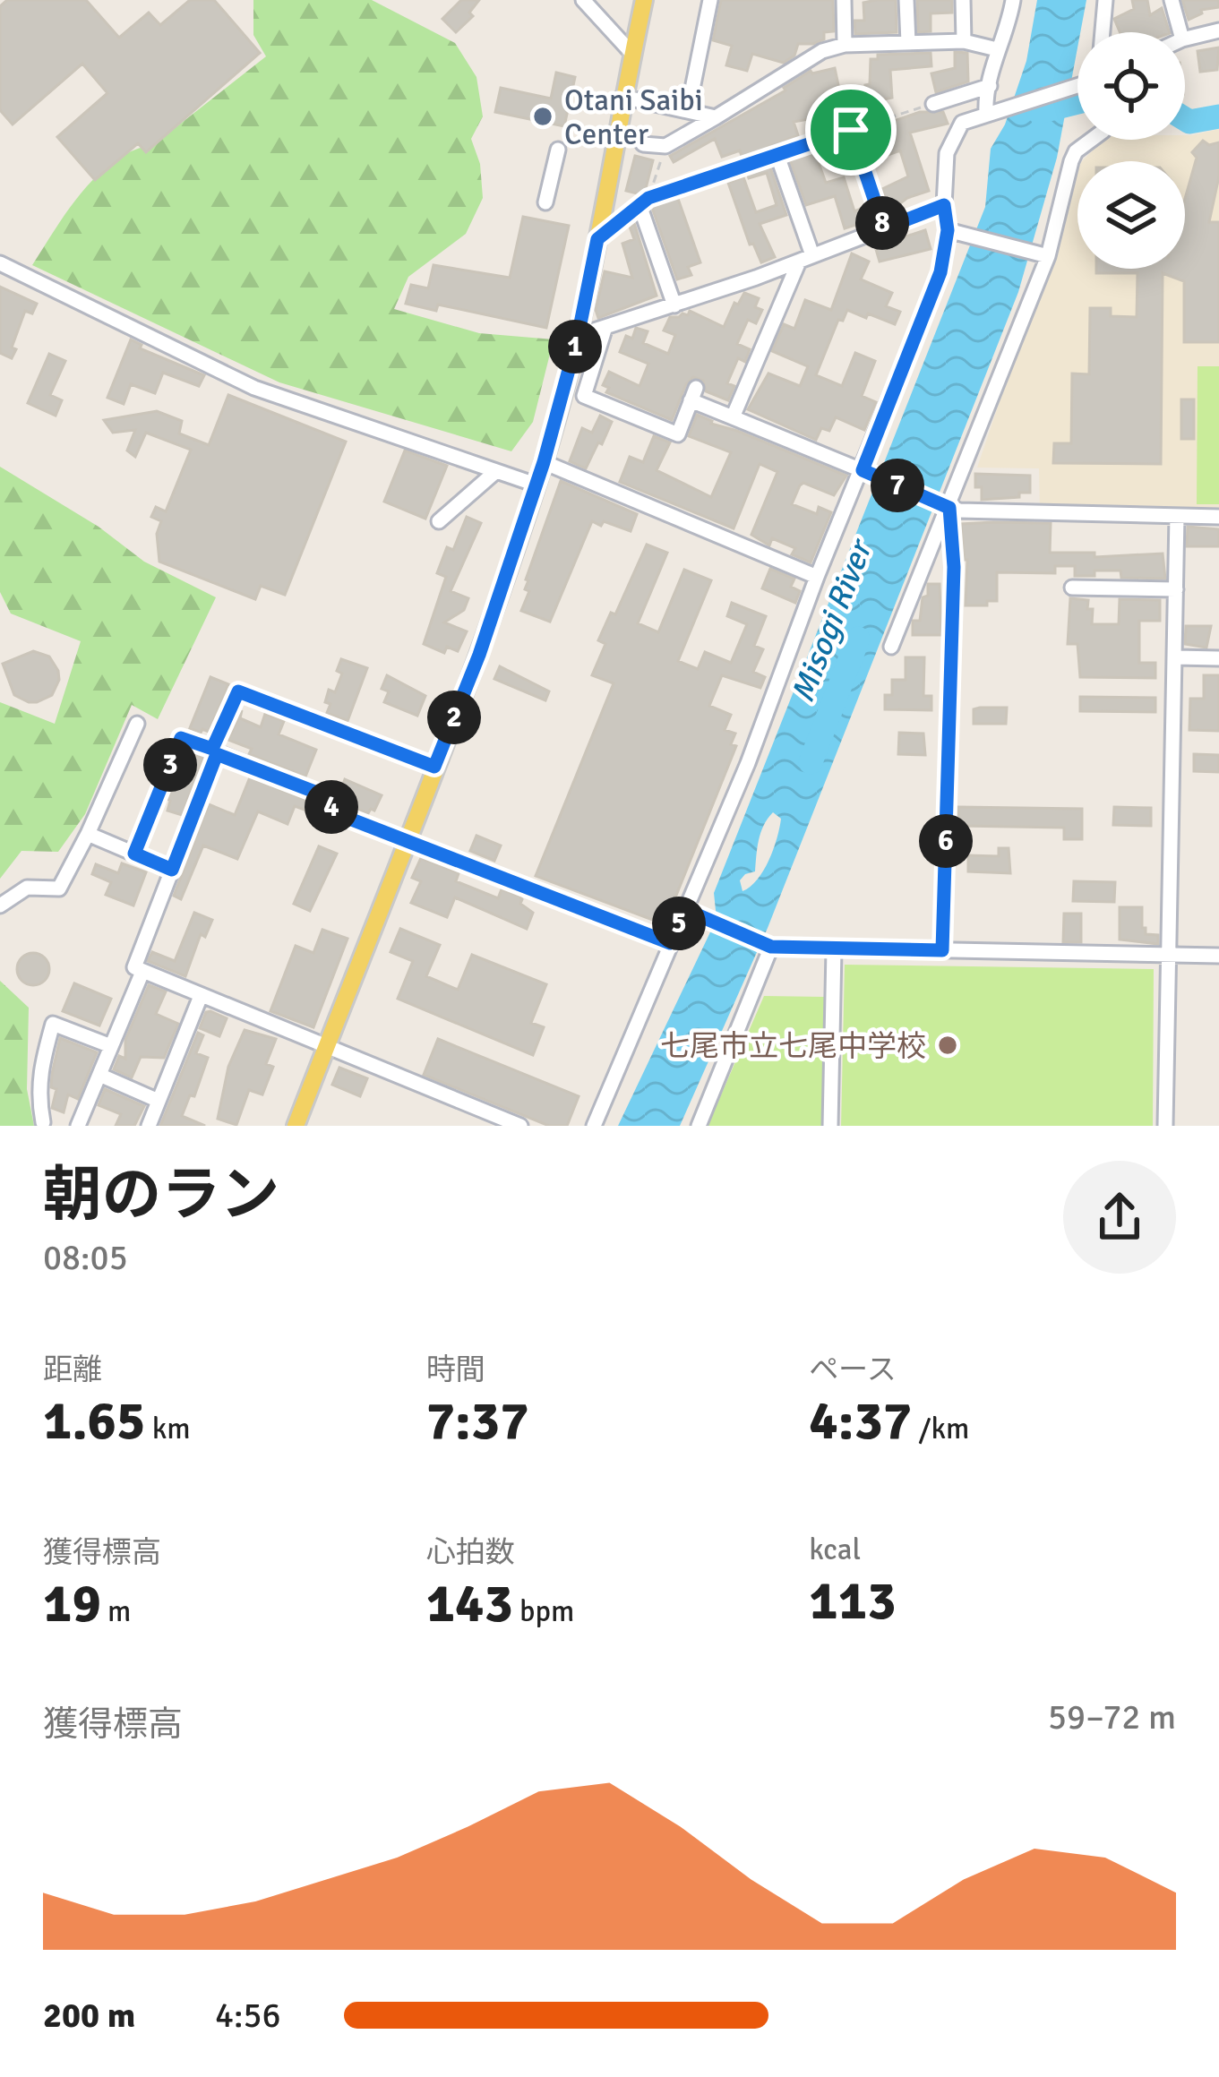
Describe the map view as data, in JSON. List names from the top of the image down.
{
  "water": ["Misogi River"],
  "places": ["Otani Saibi Center", "七尾市立七尾中学校"],
  "page": {
    "pins": [
      "8",
      "1",
      "7",
      "2",
      "3",
      "4",
      "6",
      "5"
    ],
    "heading": ["朝のラン", "08:05"],
    "stats": [
      ["距離", "1.65 km"],
      ["時間", "7:37"],
      ["ペース", "4:37 /km"],
      ["獲得標高", "19 m"],
      ["心拍数", "143 bpm"],
      ["kcal", "113"]
    ],
    "chart": ["獲得標高", "59–72 m"],
    "list": [
      {
        "name": "200 m",
        "note": "4:56"
      }
    ]
  }
}
